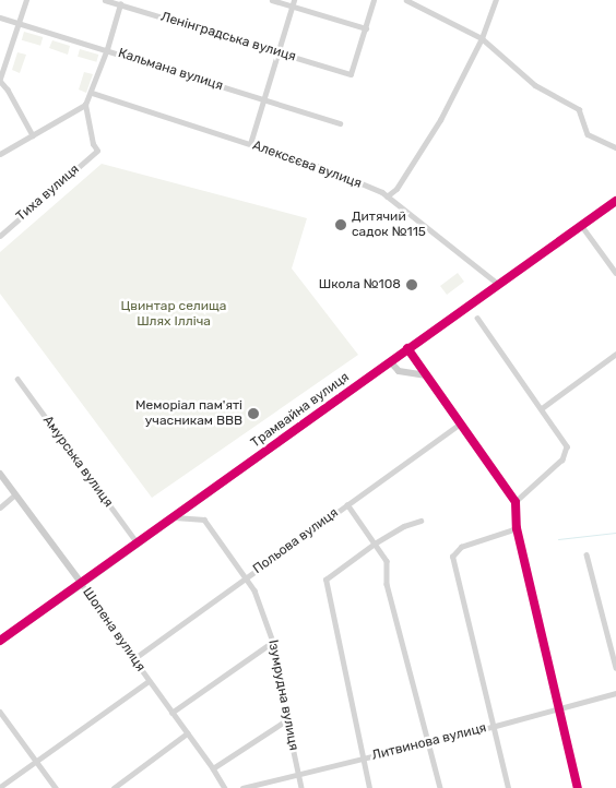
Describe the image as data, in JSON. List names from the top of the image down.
{
  "streets": {
    "street": [
      "Ленінградська вулиця",
      "Кальмана вулиця",
      "Алексєєва вулиця",
      "Тиха вулиця",
      "Трамвайна вулиця",
      "Амурська вулиця",
      "Польова вулиця",
      "Шопена вулиця",
      "Ізумрудна вулиця",
      "Литвинова вулиця"
    ]
  },
  "crossings": [
    ["Алексєєва вулиця", "Трамвайна вулиця"],
    ["Трамвайна вулиця", "Амурська вулиця"],
    ["Трамвайна вулиця", "Шопена вулиця"],
    ["Трамвайна вулиця", "Ізумрудна вулиця"],
    ["Польова вулиця", "Шопена вулиця"],
    ["Польова вулиця", "Ізумрудна вулиця"],
    ["Ізумрудна вулиця", "Литвинова вулиця"]
  ],
  "parks": ["Цвинтар селища Шлях Ілліча"],
  "places": ["Дитячий садок №115", "Школа №108", "Меморіал пам'яті учасникам ВВВ"]
}
